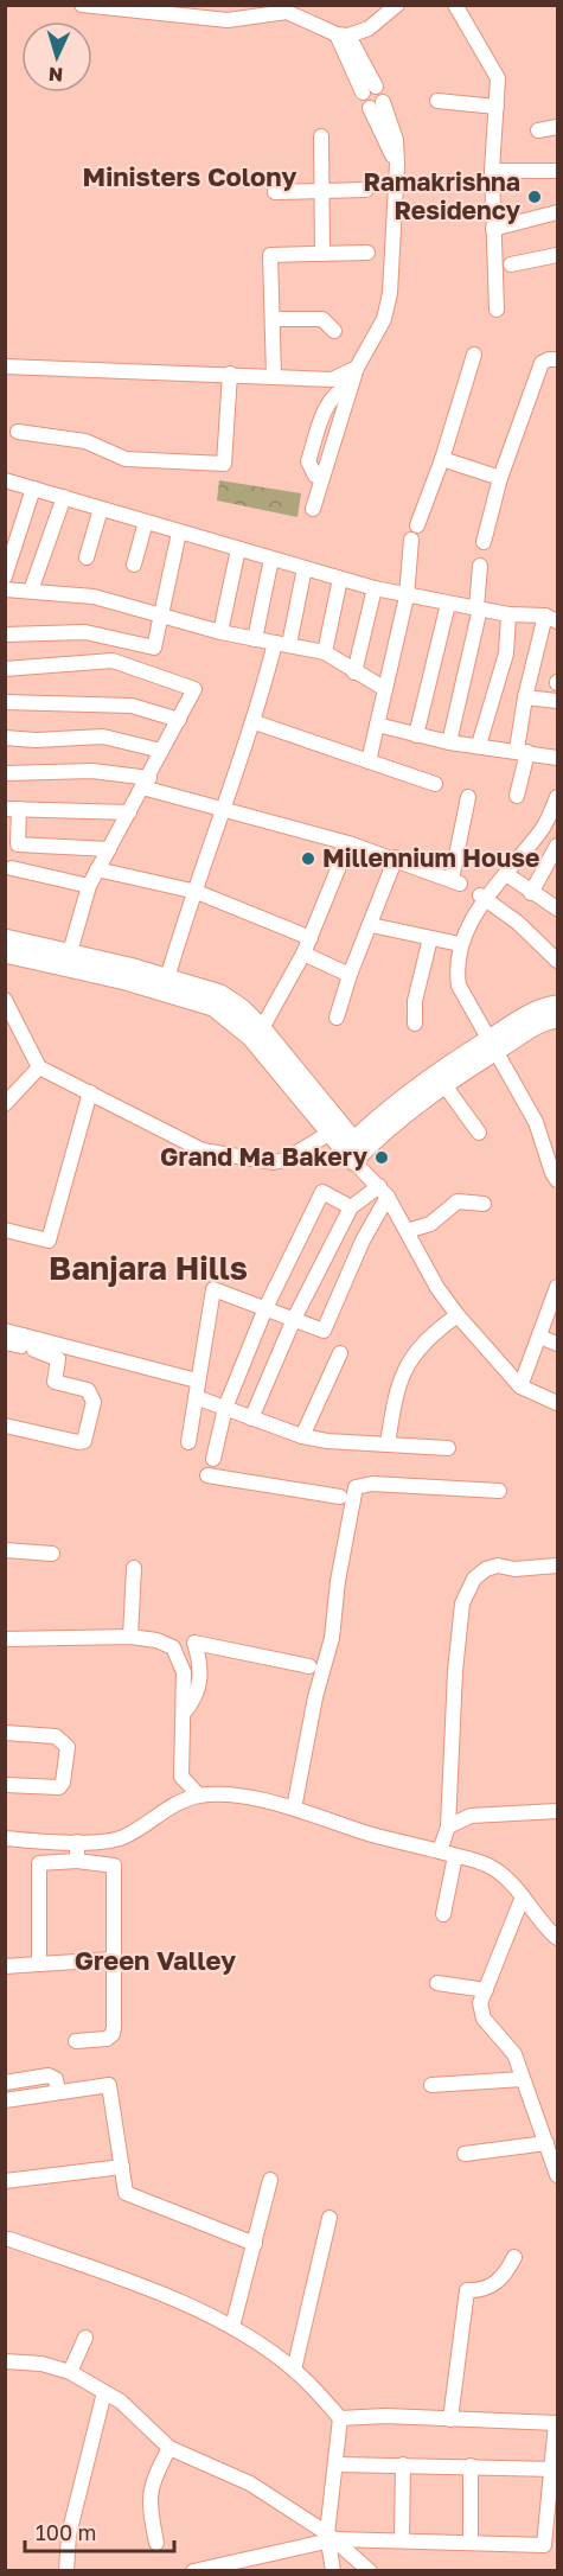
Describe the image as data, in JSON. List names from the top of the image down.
{
  "districts": ["Ministers Colony", "Banjara Hills", "Green Valley"],
  "places": ["Ramakrishna Residency", "Millennium House", "Grand Ma Bakery"],
  "scale_bar": "100 m",
  "north": "bottom"
}
